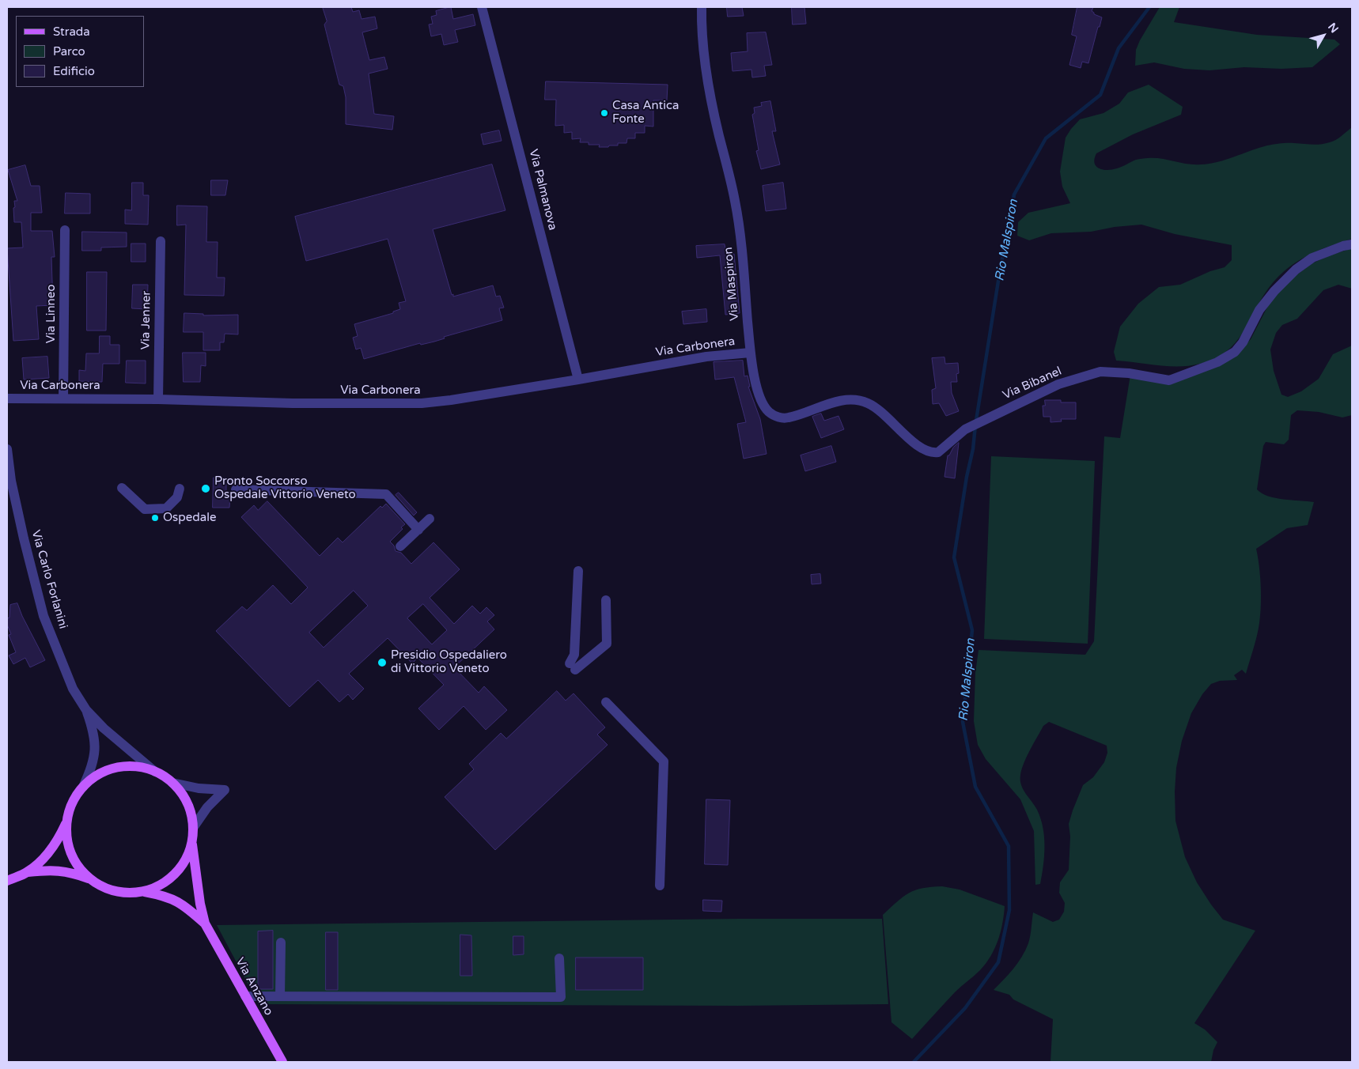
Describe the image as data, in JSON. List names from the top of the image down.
{
  "streets": {
    "main road": ["Via Anzano"],
    "street": [
      "Via Palmanova",
      "Via Maspiron",
      "Via Linneo",
      "Via Jenner",
      "Via Carbonera",
      "Via Bibanel",
      "Via Carlo Forlanini"
    ]
  },
  "crossings": [
    ["Via Palmanova", "Via Carbonera"],
    ["Via Maspiron", "Via Carbonera"],
    ["Via Maspiron", "Via Bibanel"],
    ["Via Linneo", "Via Carbonera"],
    ["Via Jenner", "Via Carbonera"],
    ["Via Carlo Forlanini", "Via Anzano"]
  ],
  "water": ["Rio Malspiron"],
  "places": [
    "Casa Antica Fonte",
    "Pronto Soccorso Ospedale Vittorio Veneto",
    "Ospedale",
    "Presidio Ospedaliero di Vittorio Veneto"
  ],
  "legend": ["Strada", "Parco", "Edificio"],
  "north": "top right"
}
